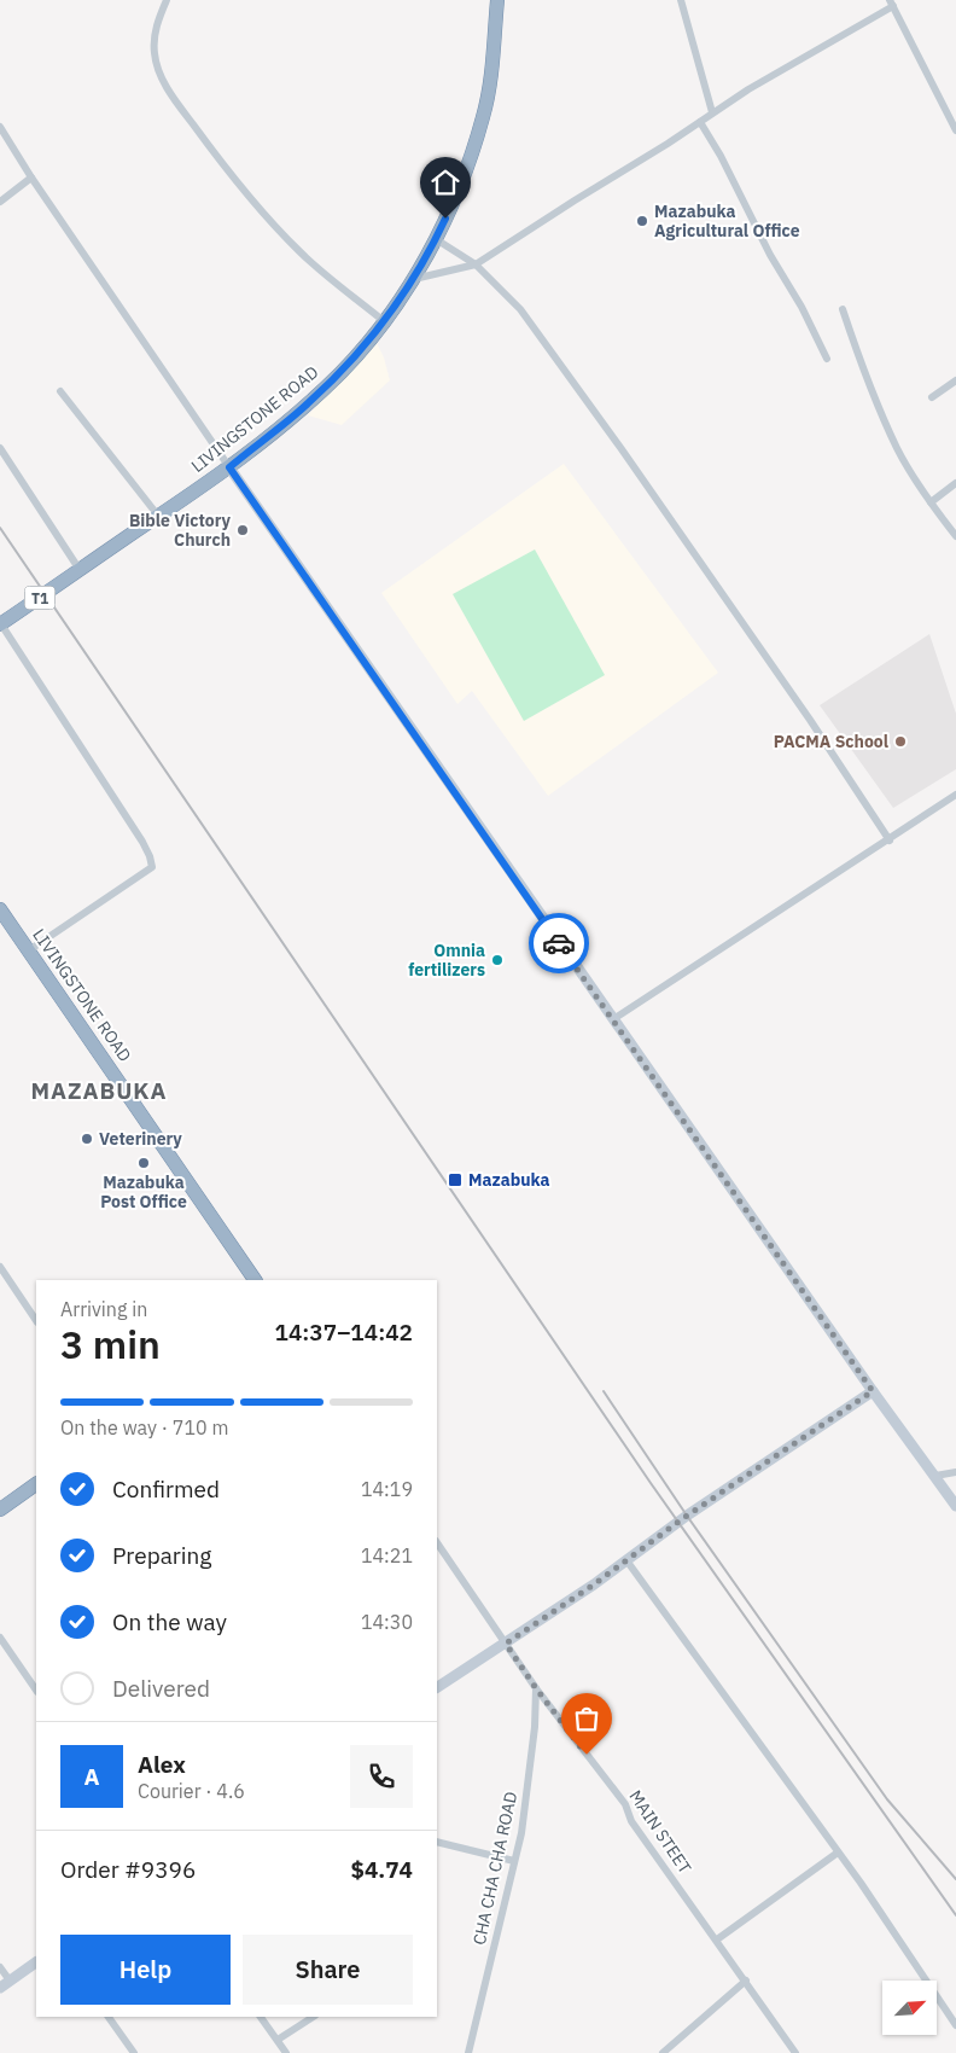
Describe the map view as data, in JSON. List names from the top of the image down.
{
  "streets": {
    "highway": ["LIVINGSTONE ROAD", "T1"],
    "street": ["MAIN STEET", "CHA CHA CHA ROAD"]
  },
  "crossings": [
    ["MAIN STEET", "CHA CHA CHA ROAD"]
  ],
  "districts": ["MAZABUKA"],
  "places": {
    "other": [
      "Mazabuka Agricultural Office",
      "Bible Victory Church",
      "PACMA School",
      "Omnia fertilizers",
      "Veterinery",
      "Mazabuka Post Office"
    ],
    "transit": ["Mazabuka"]
  },
  "north": "top right",
  "page": {
    "heading": ["3 min", "Arriving in", "14:37–14:42"],
    "panel": [
      "Alex",
      "Courier · 4.6",
      "Order #9396",
      "$4.74"
    ],
    "bar": "On the way · 710 m",
    "list": [
      ["Confirmed", "14:19"],
      ["Preparing", "14:21"],
      ["On the way", "14:30"],
      "Delivered"
    ],
    "round": "A",
    "buttons": ["Help", "Share"]
  }
}
